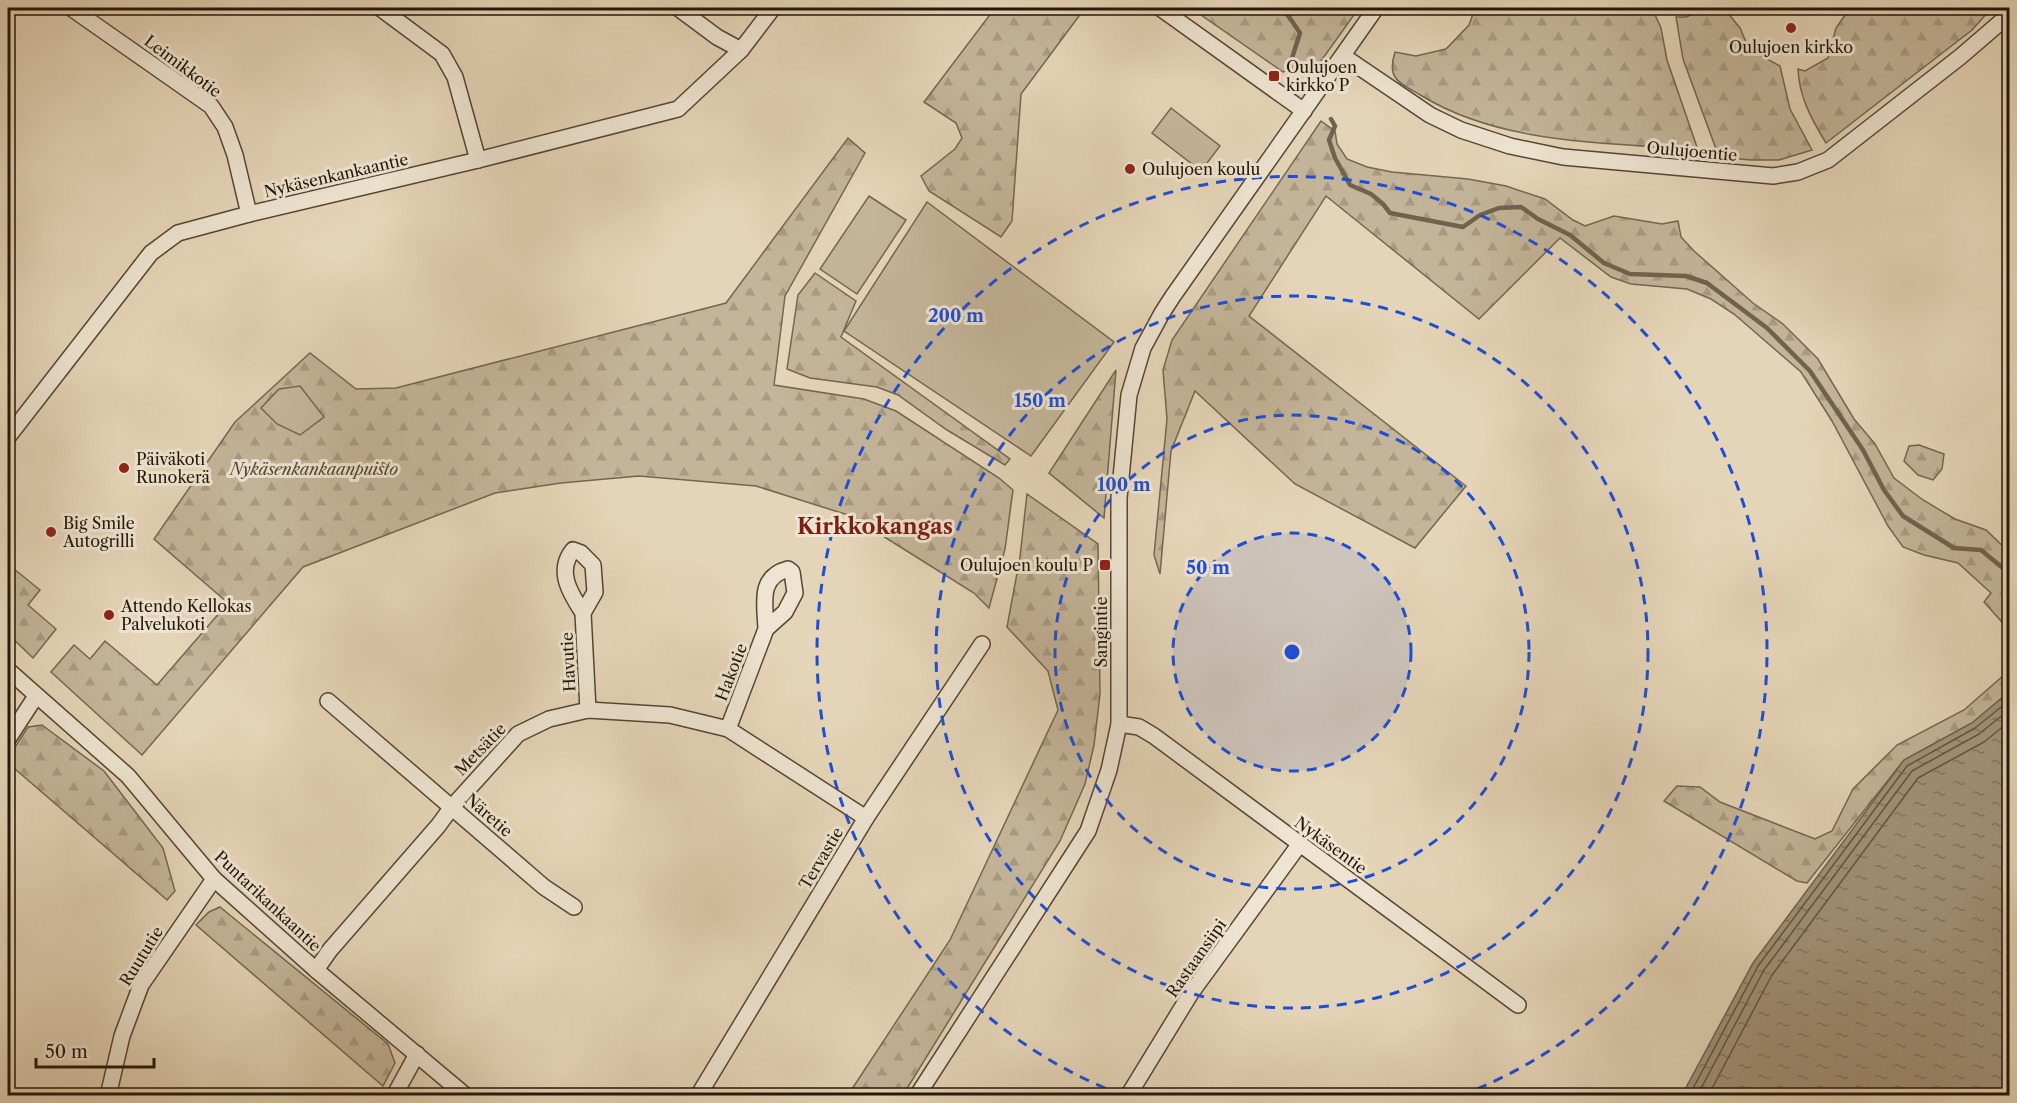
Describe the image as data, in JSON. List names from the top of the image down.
{
  "streets": {
    "street": [
      "Leimikkotie",
      "Oulujoentie",
      "Nykäsenkankaantie",
      "Sangintie",
      "Havutie",
      "Hakotie",
      "Metsätie",
      "Näretie",
      "Nykäsentie",
      "Tervastie",
      "Puntarikankaantie",
      "Ruututie",
      "Rastaansiipi"
    ]
  },
  "crossings": [
    ["Leimikkotie", "Nykäsenkankaantie"],
    ["Oulujoentie", "Sangintie"],
    ["Sangintie", "Nykäsentie"],
    ["Havutie", "Metsätie"],
    ["Hakotie", "Metsätie"],
    ["Metsätie", "Näretie"],
    ["Metsätie", "Tervastie"],
    ["Metsätie", "Puntarikankaantie"],
    ["Nykäsentie", "Rastaansiipi"],
    ["Puntarikankaantie", "Ruututie"]
  ],
  "districts": ["Kirkkokangas"],
  "parks": ["Nykäsenkankaanpuisto"],
  "places": {
    "other": [
      "Oulujoen kirkko",
      "Oulujoen koulu",
      "Päiväkoti Runokerä",
      "Big Smile Autogrilli",
      "Attendo Kellokas Palvelukoti"
    ],
    "transit": ["Oulujoen kirkko P", "Oulujoen koulu P"]
  },
  "scale_bar": "50 m",
  "rings": [
    "200 m",
    "150 m",
    "100 m",
    "50 m"
  ]
}
